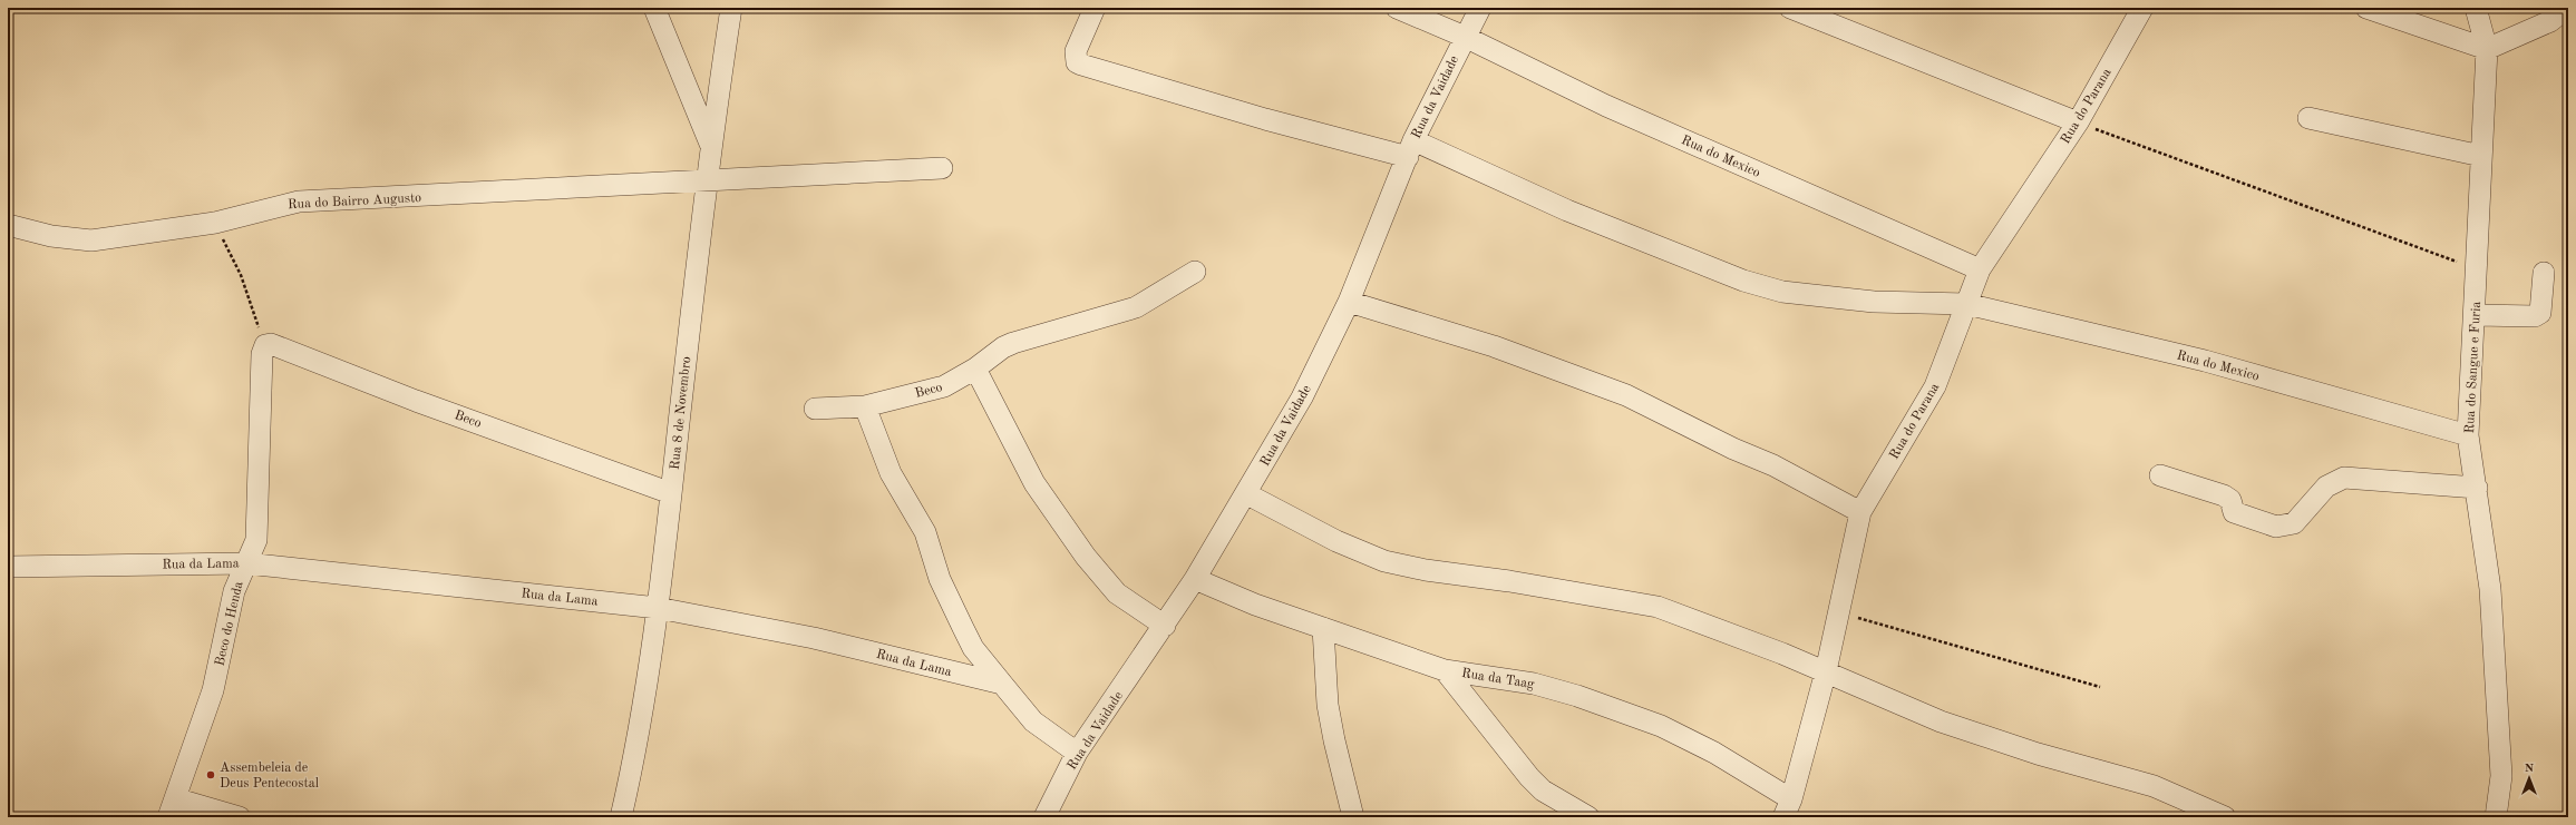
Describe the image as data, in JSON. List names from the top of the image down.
{
  "streets": {
    "street": [
      "Rua da Vaidade",
      "Rua do Parana",
      "Rua do Mexico",
      "Rua do Bairro Augusto",
      "Rua do Sangue e Furia",
      "Beco",
      "Rua 8 de Novembro",
      "Rua da Lama",
      "Beco do Henda",
      "Rua da Taag"
    ]
  },
  "crossings": [
    ["Rua da Vaidade", "Rua do Mexico"],
    ["Rua da Vaidade", "Rua da Taag"],
    ["Rua do Parana", "Rua do Mexico"],
    ["Rua do Parana", "Rua da Taag"],
    ["Rua do Mexico", "Rua do Sangue e Furia"],
    ["Rua do Bairro Augusto", "Rua 8 de Novembro"],
    ["Beco", "Rua 8 de Novembro"],
    ["Beco", "Beco do Henda"],
    ["Rua 8 de Novembro", "Rua da Lama"],
    ["Rua da Lama", "Beco do Henda"]
  ],
  "places": ["Assembeleia de Deus Pentecostal"],
  "north": "top"
}
